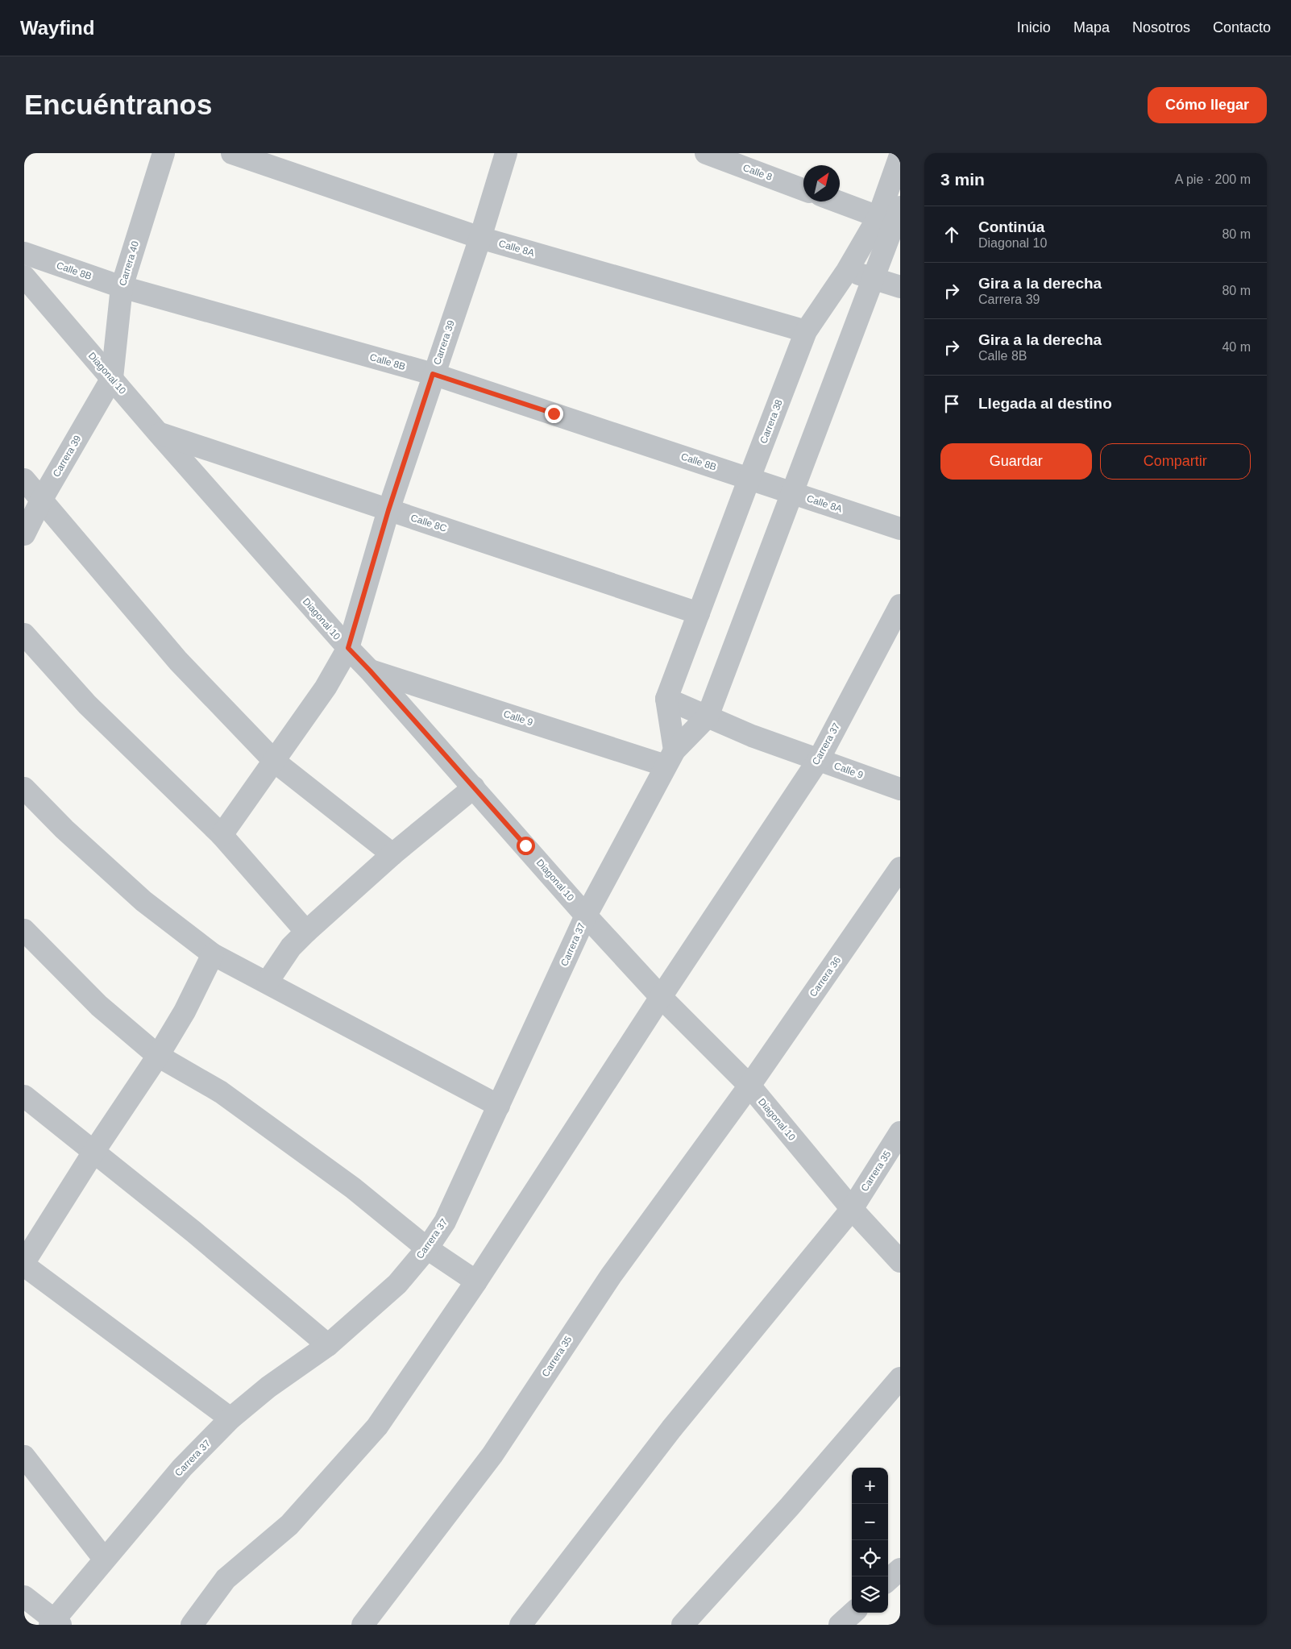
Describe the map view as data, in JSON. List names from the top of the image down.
{
  "streets": {
    "street": [
      "Calle 8",
      "Calle 8A",
      "Carrera 40",
      "Calle 8B",
      "Carrera 39",
      "Diagonal 10",
      "Carrera 38",
      "Calle 8C",
      "Calle 9",
      "Carrera 37",
      "Carrera 36",
      "Carrera 35"
    ]
  },
  "crossings": [
    ["Calle 8A", "Calle 8B"],
    ["Calle 8A", "Carrera 39"],
    ["Calle 8A", "Carrera 38"],
    ["Carrera 40", "Calle 8B"],
    ["Carrera 40", "Carrera 39"],
    ["Carrera 40", "Diagonal 10"],
    ["Calle 8B", "Carrera 39"],
    ["Calle 8B", "Carrera 38"],
    ["Carrera 39", "Diagonal 10"],
    ["Carrera 39", "Calle 8C"],
    ["Diagonal 10", "Calle 8C"],
    ["Diagonal 10", "Calle 9"],
    ["Diagonal 10", "Carrera 37"],
    ["Diagonal 10", "Carrera 36"],
    ["Diagonal 10", "Carrera 35"],
    ["Carrera 38", "Calle 8C"],
    ["Carrera 38", "Calle 9"],
    ["Calle 9", "Carrera 37"],
    ["Carrera 36", "Carrera 35"]
  ],
  "north": "top right",
  "page": {
    "header": "Wayfind",
    "nav": [
      "Inicio",
      "Mapa",
      "Nosotros",
      "Contacto"
    ],
    "buttons": [
      "Cómo llegar",
      ["Guardar", "Compartir"]
    ],
    "title": "Encuéntranos",
    "heading": ["3 min", "A pie · 200 m"],
    "list": [
      ["Continúa", "Diagonal 10", "80 m"],
      ["Gira a la derecha", "Carrera 39", "80 m"],
      ["Gira a la derecha", "Calle 8B", "40 m"],
      "Llegada al destino"
    ],
    "map_buttons": ["+", "−"]
  }
}
